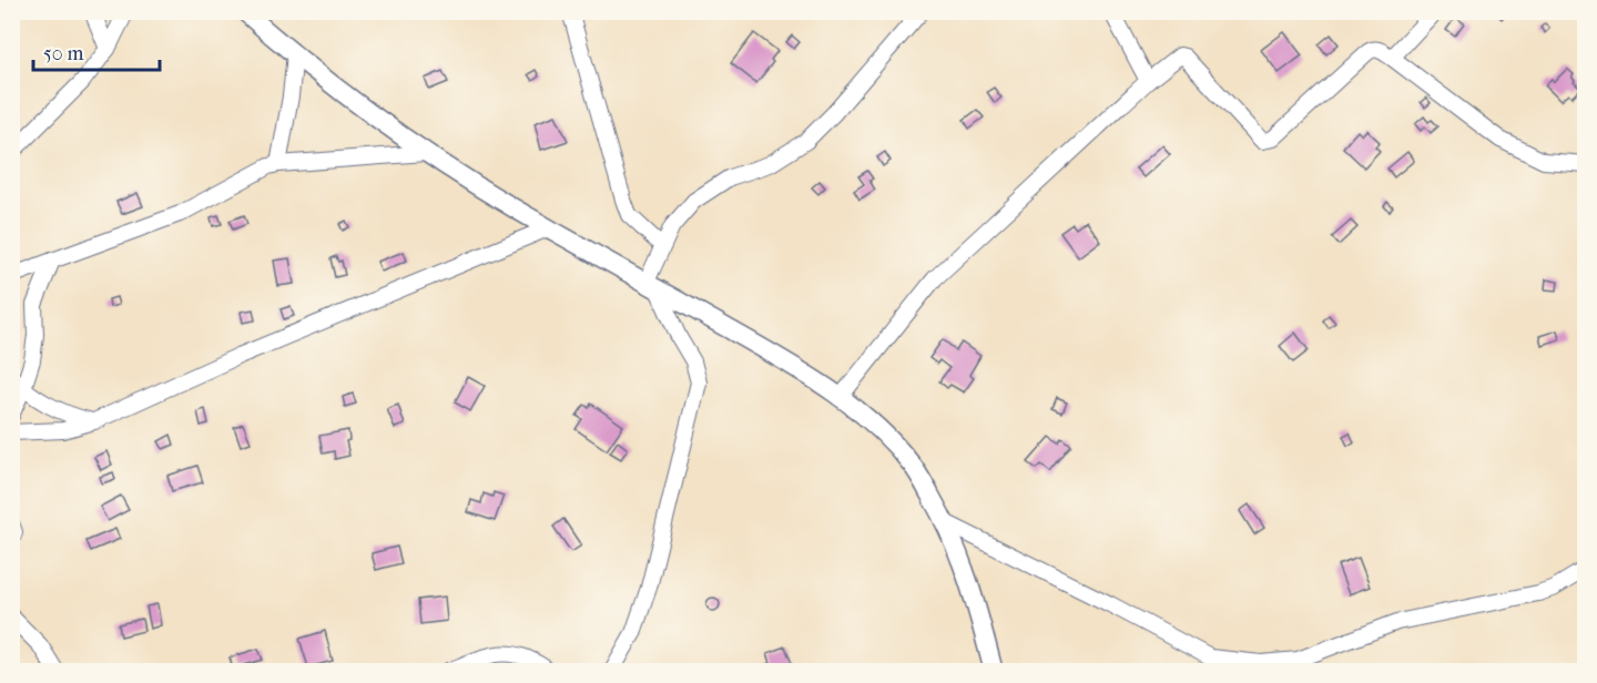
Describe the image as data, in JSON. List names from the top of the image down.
{
  "scale_bar": "50 m"
}
